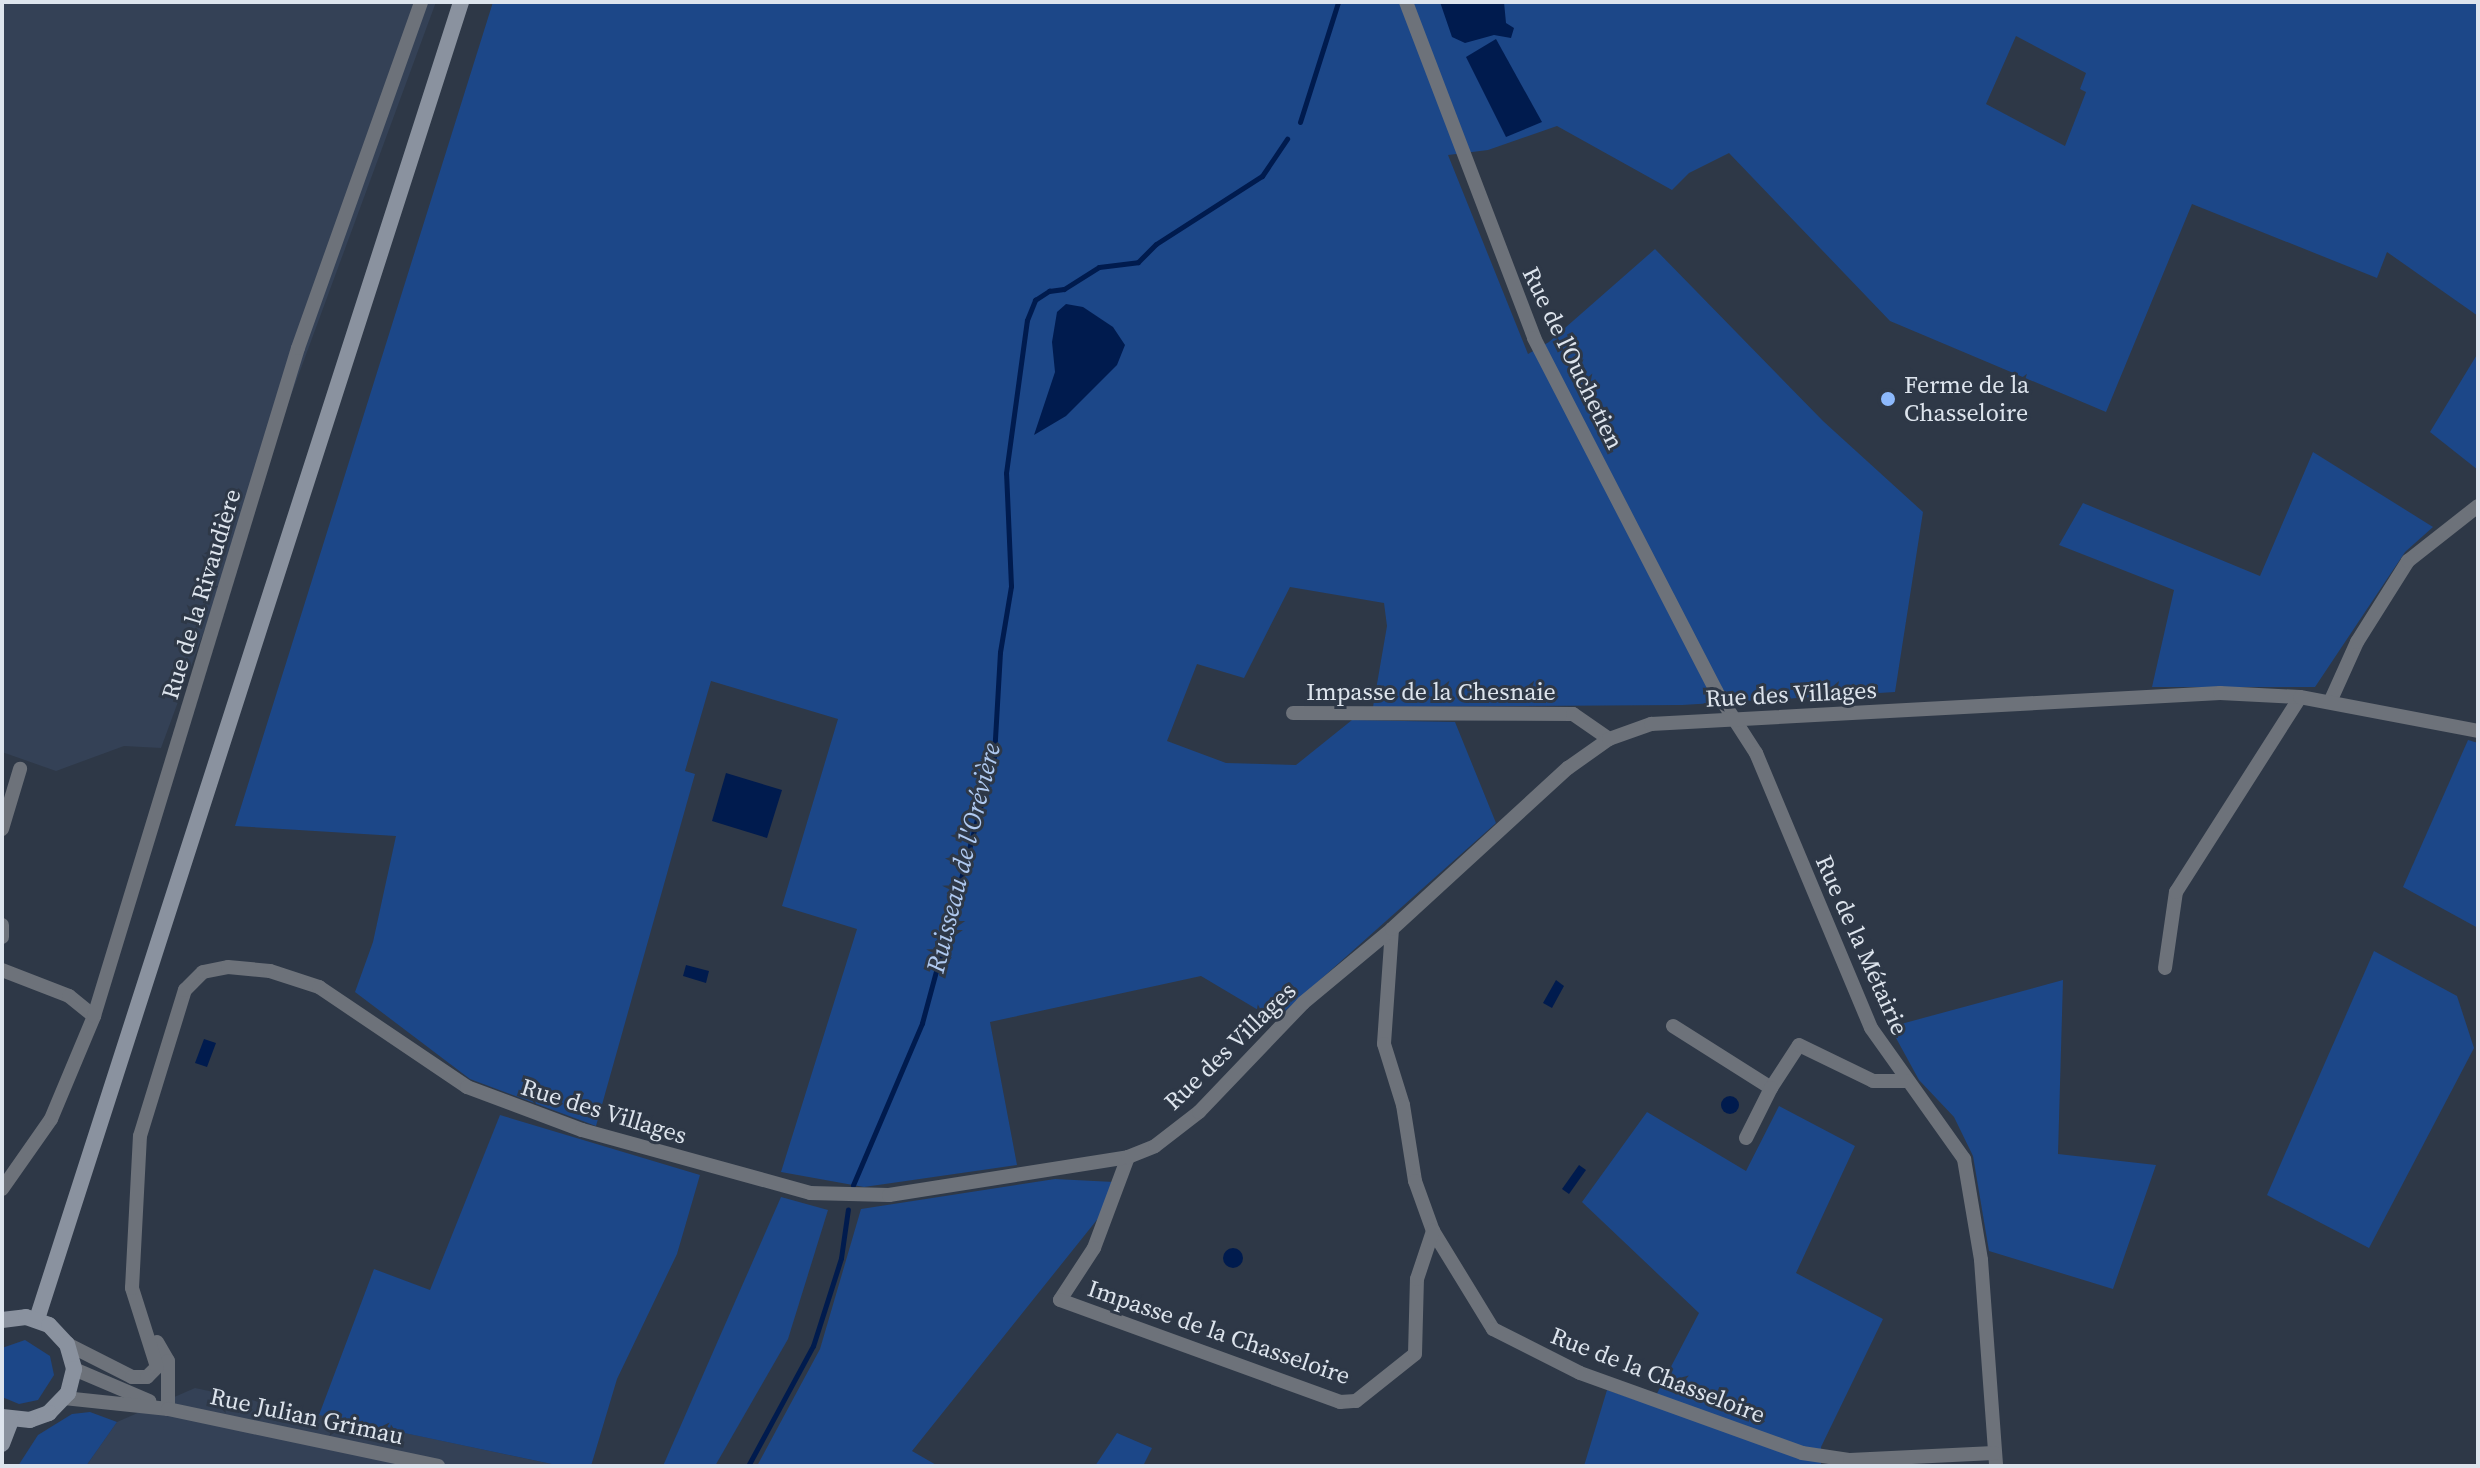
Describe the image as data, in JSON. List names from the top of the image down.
{
  "streets": {
    "street": [
      "Rue de l'Ouchetien",
      "Rue de la Rivaudière",
      "Impasse de la Chesnaie",
      "Rue des Villages",
      "Rue de la Métairie",
      "Impasse de la Chasseloire",
      "Rue de la Chasseloire",
      "Rue Julian Grimau"
    ]
  },
  "crossings": [
    ["Rue de l'Ouchetien", "Rue des Villages"],
    ["Rue de l'Ouchetien", "Rue de la Métairie"],
    ["Impasse de la Chesnaie", "Rue des Villages"],
    ["Rue des Villages", "Rue de la Métairie"],
    ["Rue des Villages", "Impasse de la Chasseloire"],
    ["Rue des Villages", "Rue de la Chasseloire"],
    ["Rue de la Métairie", "Rue de la Chasseloire"],
    ["Impasse de la Chasseloire", "Rue de la Chasseloire"]
  ],
  "water": ["Ruisseau de l'Orévière"],
  "places": ["Ferme de la Chasseloire"]
}
